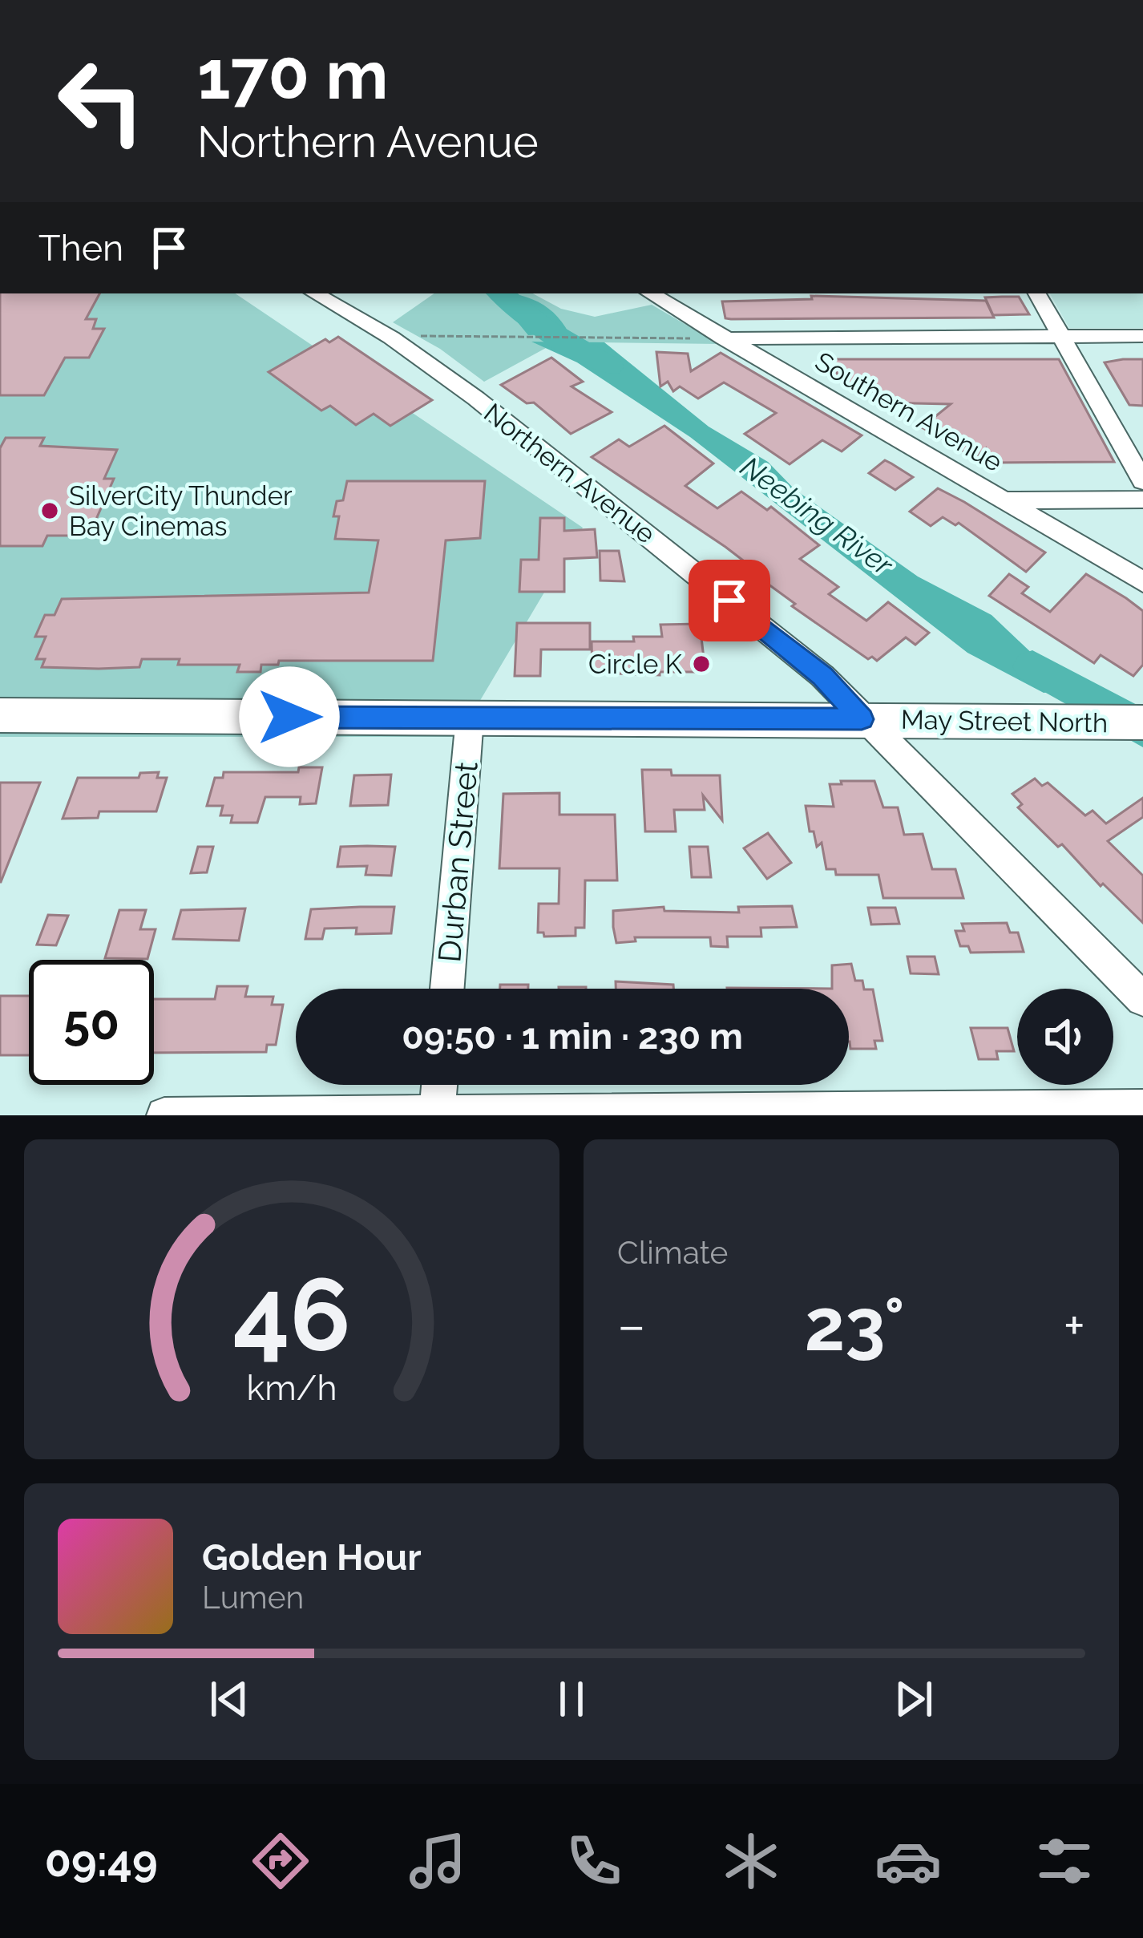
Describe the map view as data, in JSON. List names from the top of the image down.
{
  "streets": {
    "main road": ["May Street North"],
    "street": ["Southern Avenue", "Northern Avenue", "Durban Street"]
  },
  "crossings": [
    ["Northern Avenue", "May Street North"],
    ["May Street North", "Durban Street"]
  ],
  "water": ["Neebing River"],
  "places": ["SilverCity Thunder Bay Cinemas", "Circle K"],
  "page": {
    "turn": ["170 m", "Northern Avenue"],
    "then": "Then",
    "limit": "50",
    "trip": "09:50 · 1 min · 230 m",
    "tile": "Climate",
    "heat": ["−", "23°", "+"],
    "song": ["Golden Hour", "Lumen"],
    "tabs": "09:49",
    "gauge": ["46", "km/h"]
  }
}
